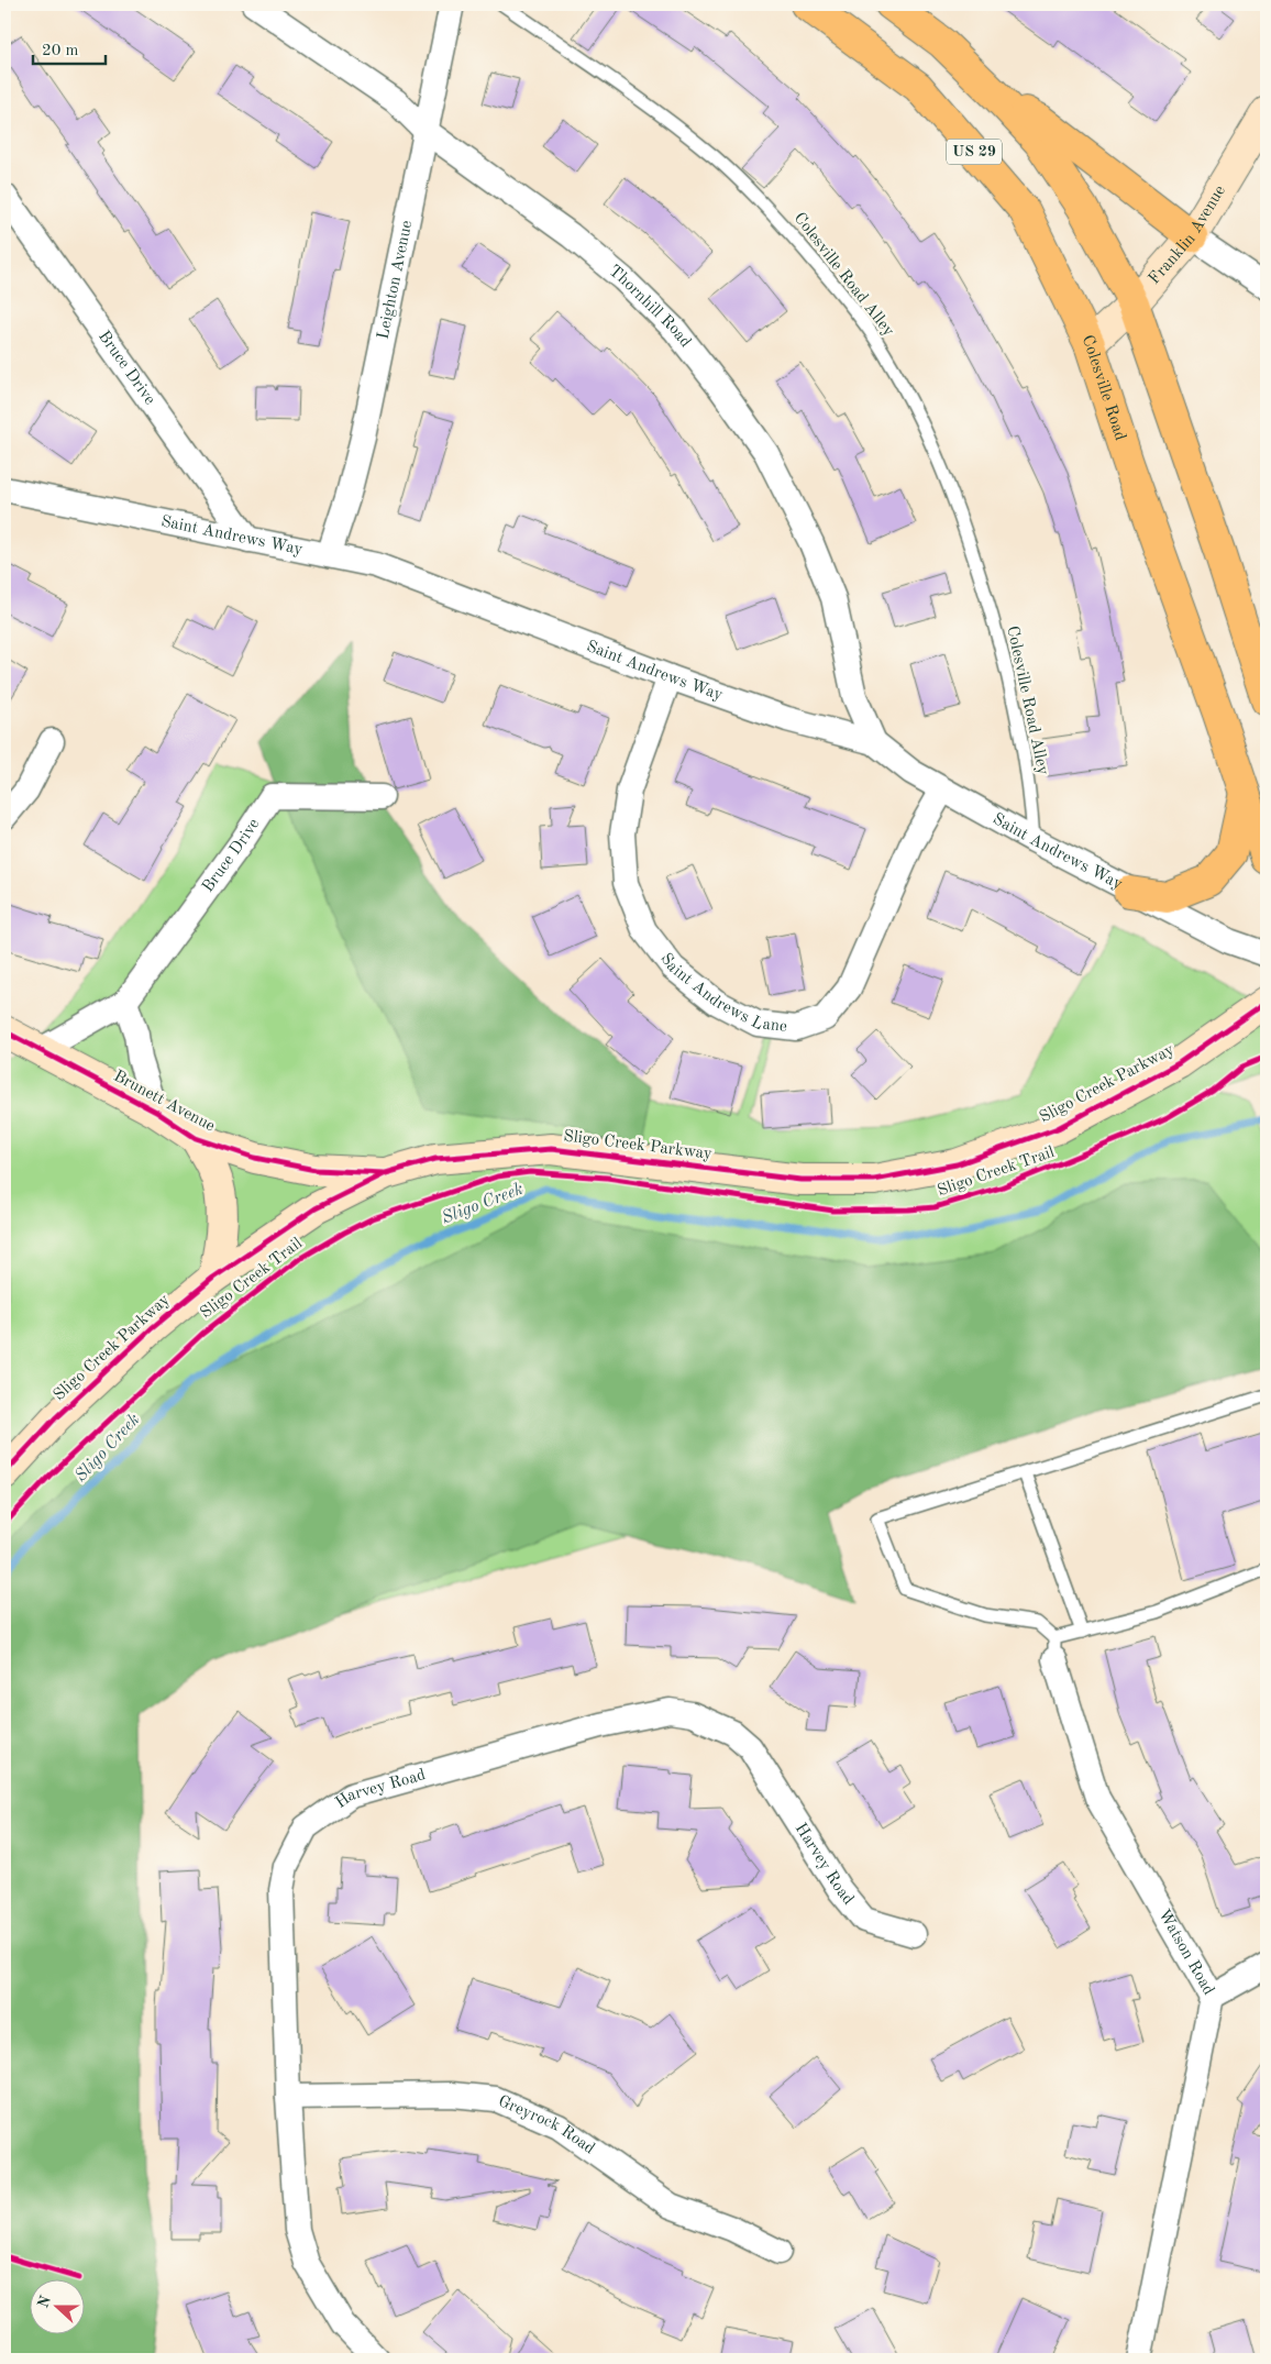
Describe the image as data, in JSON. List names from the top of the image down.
{
  "streets": {
    "highway": ["US 29", "Colesville Road"],
    "street": [
      "Franklin Avenue",
      "Leighton Avenue",
      "Thornhill Road",
      "Bruce Drive",
      "Saint Andrews Way",
      "Saint Andrews Lane",
      "Sligo Creek Parkway",
      "Brunett Avenue",
      "Harvey Road",
      "Watson Road",
      "Greyrock Road"
    ],
    "lane": ["Colesville Road Alley"],
    "cycle path": ["Sligo Creek Trail"]
  },
  "crossings": [
    ["Franklin Avenue", "Colesville Road"],
    ["Colesville Road Alley", "Saint Andrews Way"],
    ["Leighton Avenue", "Thornhill Road"],
    ["Leighton Avenue", "Saint Andrews Way"],
    ["Thornhill Road", "Saint Andrews Way"],
    ["Bruce Drive", "Saint Andrews Way"],
    ["Bruce Drive", "Brunett Avenue"],
    ["Saint Andrews Way", "Saint Andrews Lane"],
    ["Sligo Creek Parkway", "Brunett Avenue"],
    ["Harvey Road", "Greyrock Road"]
  ],
  "water": ["Sligo Creek"],
  "scale_bar": "20 m",
  "north": "left"
}
